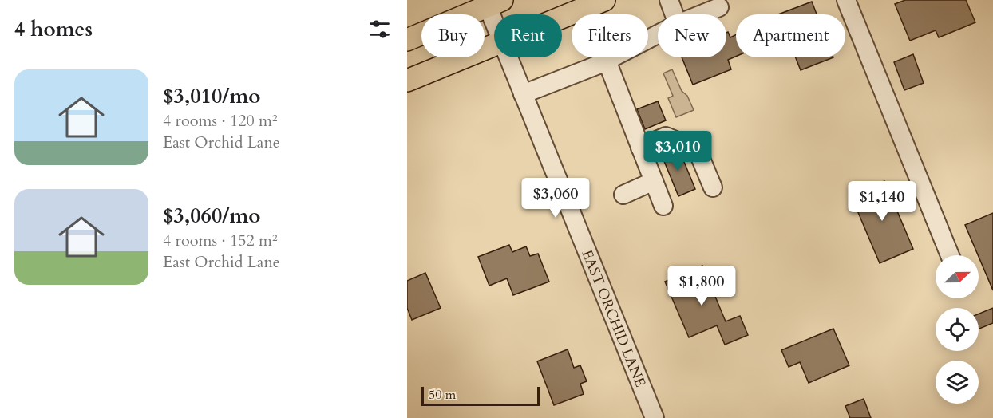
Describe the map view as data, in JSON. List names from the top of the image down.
{
  "streets": {
    "street": ["EAST ORCHID LANE"]
  },
  "scale_bar": "50 m",
  "north": "right",
  "page": {
    "heading": "4 homes",
    "chip": [
      "Buy",
      "Rent",
      "Filters",
      "New",
      "Apartment"
    ],
    "list": [
      {
        "name": "$3,010/mo",
        "note": "4 rooms · 120 m² · East Orchid Lane"
      },
      {
        "name": "$3,060/mo",
        "note": "4 rooms · 152 m² · East Orchid Lane"
      }
    ],
    "price": [
      "$3,010",
      "$3,060",
      "$1,140",
      "$1,800"
    ],
    "scale": "50 m"
  }
}
